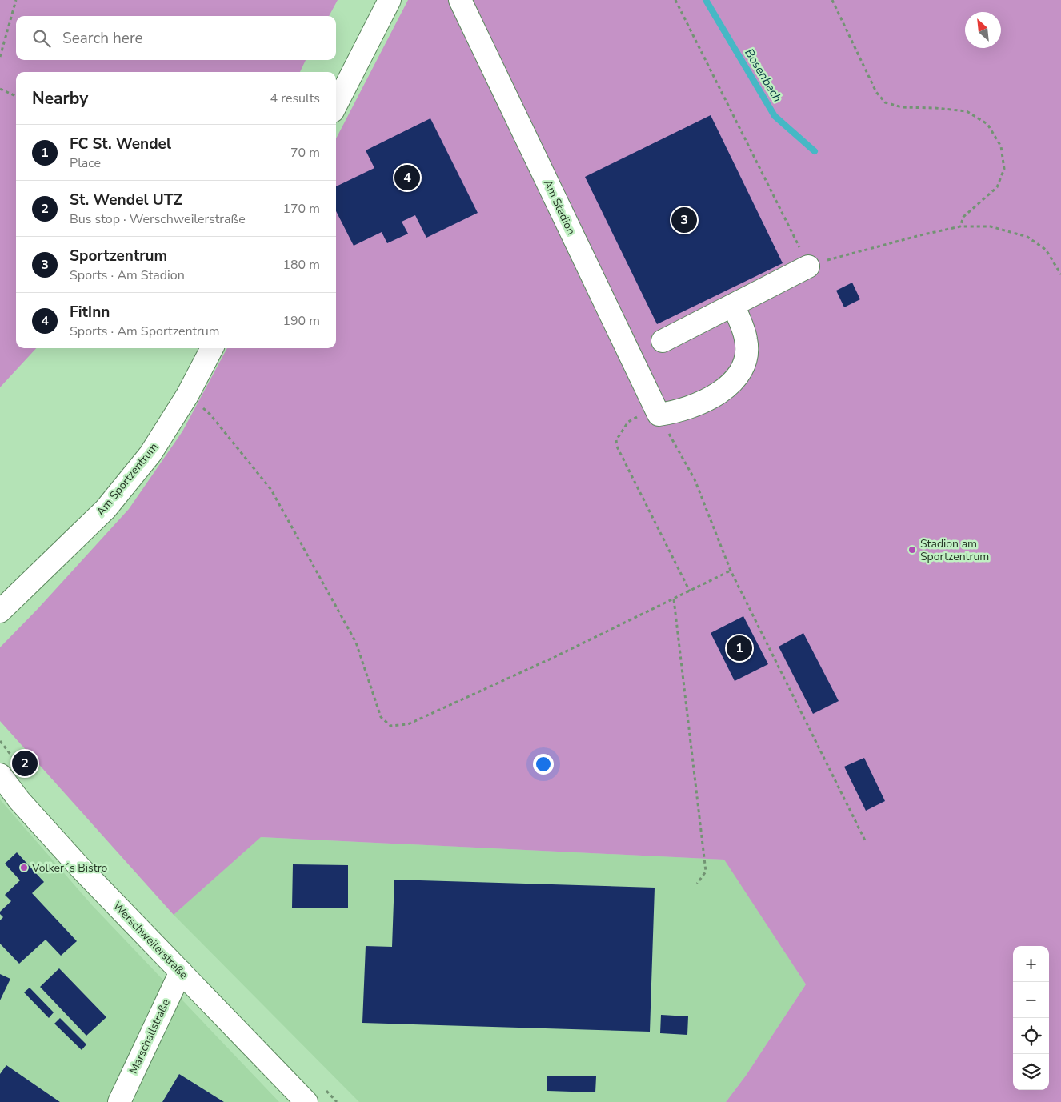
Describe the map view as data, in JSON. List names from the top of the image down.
{
  "streets": {
    "street": [
      "Am Stadion",
      "Am Sportzentrum",
      "Werschweilerstraße",
      "Marschallstraße"
    ]
  },
  "crossings": [
    ["Werschweilerstraße", "Marschallstraße"]
  ],
  "water": ["Bosenbach"],
  "places": ["Stadion am Sportzentrum", "Volker´s Bistro"],
  "north": "top left",
  "page": {
    "search": "Search here",
    "heading": ["Nearby", "4 results"],
    "list": [
      {
        "mark": "1",
        "name": "FC St. Wendel",
        "note": "Place",
        "value": "70 m"
      },
      {
        "mark": "2",
        "name": "St. Wendel UTZ",
        "note": "Bus stop · Werschweilerstraße",
        "value": "170 m"
      },
      {
        "mark": "3",
        "name": "Sportzentrum",
        "note": "Sports · Am Stadion",
        "value": "180 m"
      },
      {
        "mark": "4",
        "name": "FitInn",
        "note": "Sports · Am Sportzentrum",
        "value": "190 m"
      }
    ],
    "pins": [
      "4",
      "3",
      "1",
      "2"
    ],
    "map_buttons": ["+", "−"]
  }
}
